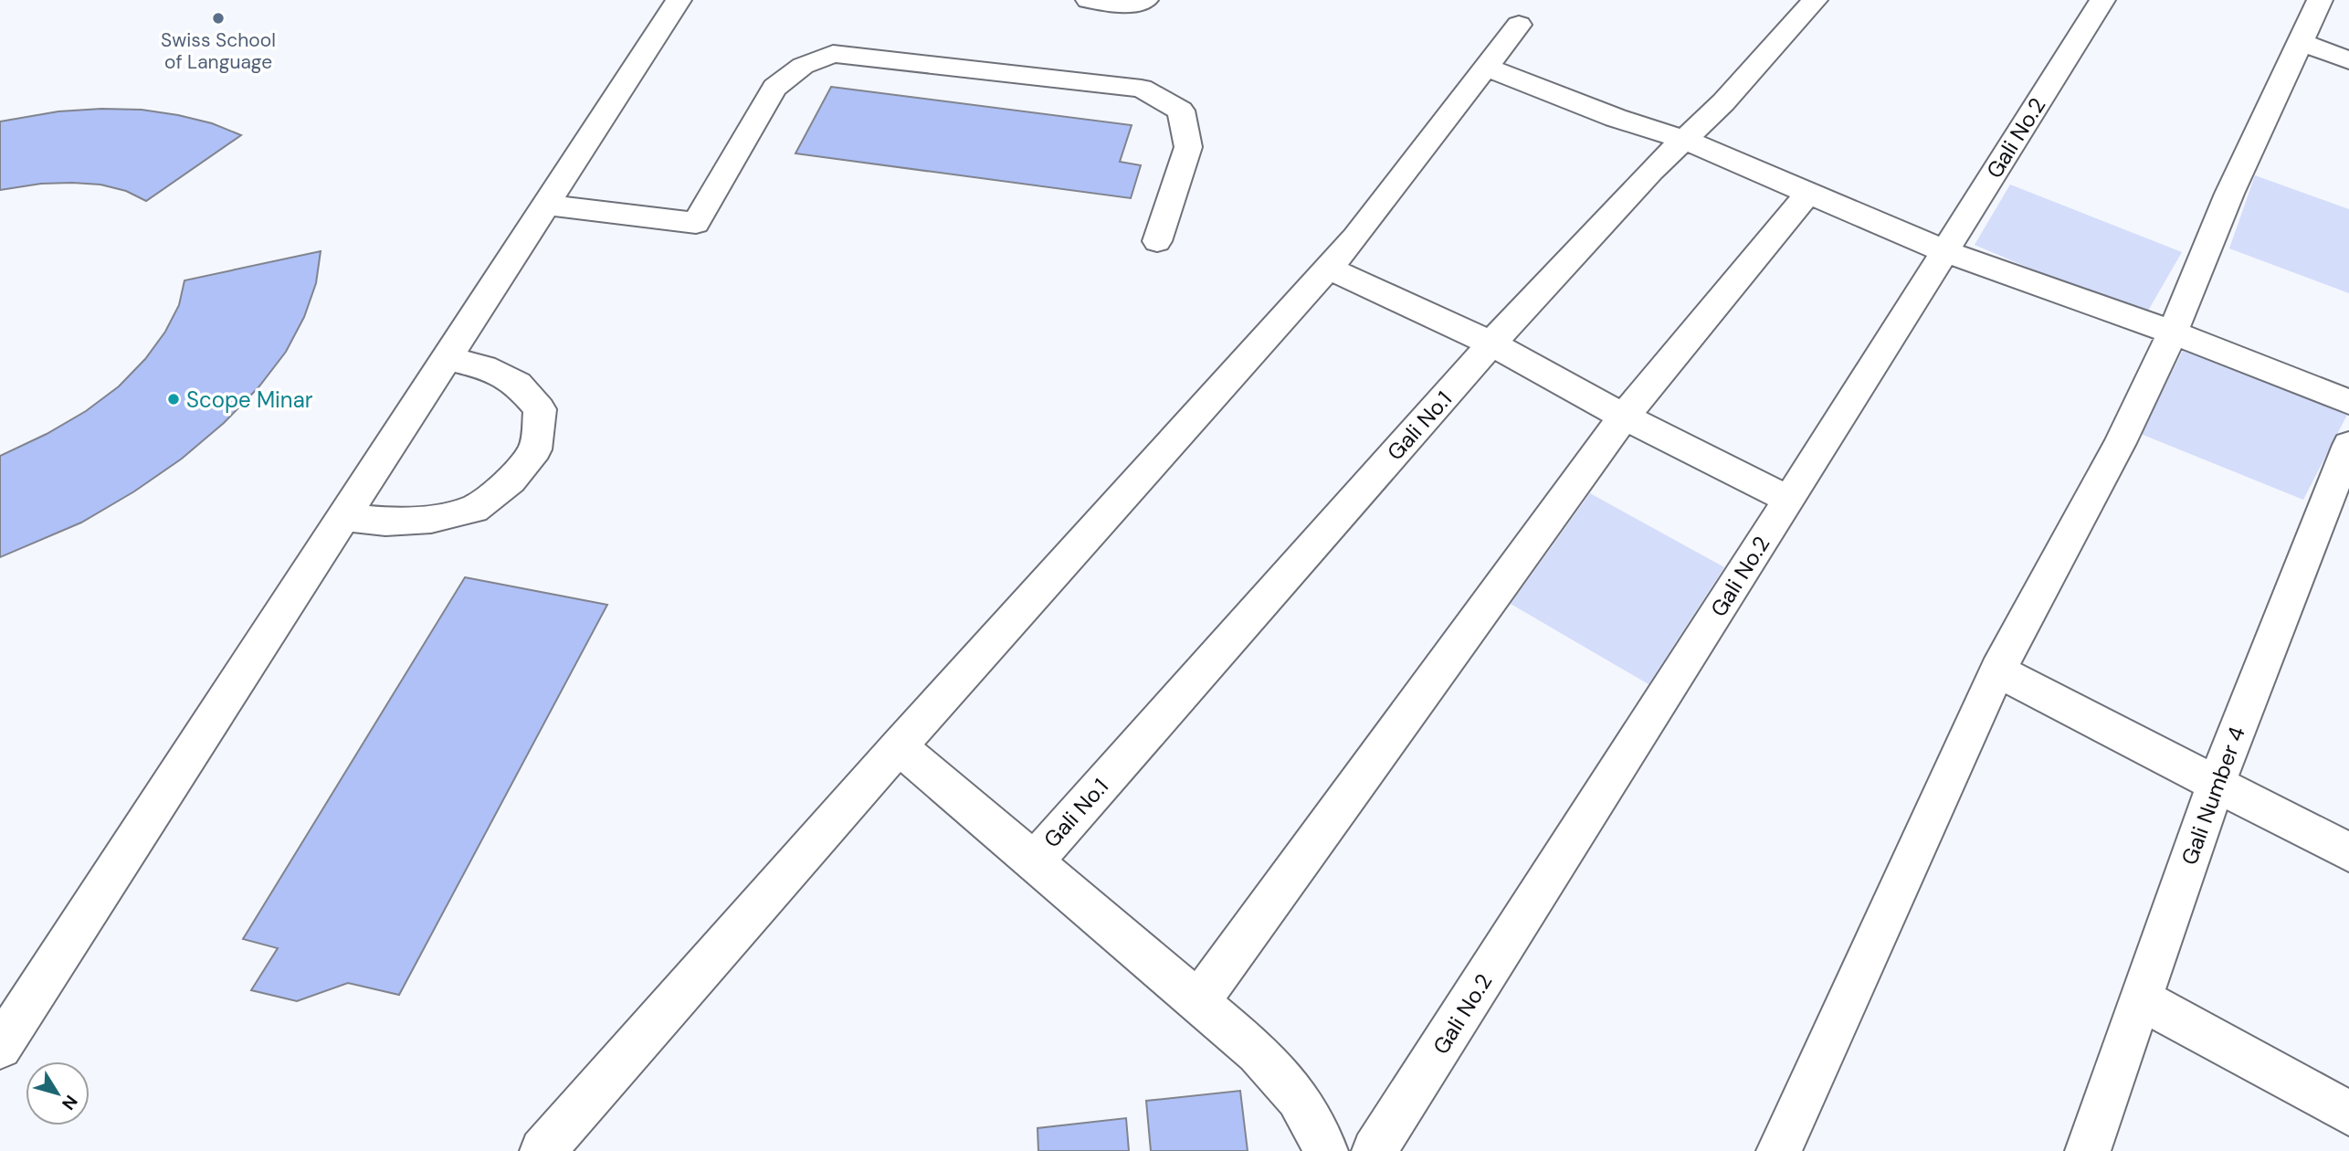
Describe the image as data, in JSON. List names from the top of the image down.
{
  "streets": {
    "street": ["Gali No.2", "Gali No.1", "Gali Number 4"]
  },
  "places": ["Swiss School of Language", "Scope Minar"],
  "north": "bottom right"
}
